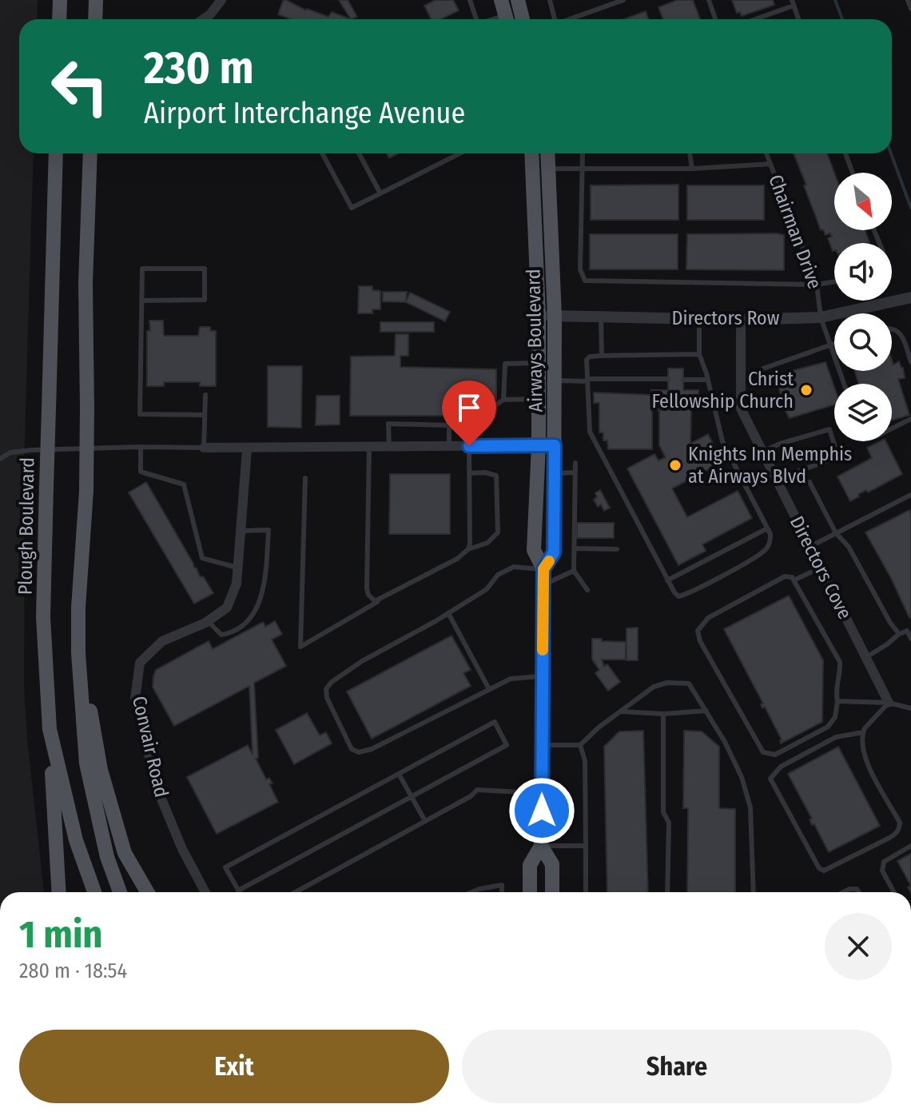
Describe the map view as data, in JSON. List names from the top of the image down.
{
  "streets": {
    "main road": ["Airways Boulevard", "Plough Boulevard"],
    "street": ["Directors Row", "Directors Cove", "Convair Road"],
    "lane": ["Chairman Drive"]
  },
  "crossings": [
    ["Chairman Drive", "Directors Row"],
    ["Directors Row", "Airways Boulevard"],
    ["Directors Row", "Directors Cove"]
  ],
  "places": ["Christ Fellowship Church", "Knights Inn Memphis at Airways Blvd"],
  "north": "bottom right",
  "page": {
    "turn": ["230 m", "Airport Interchange Avenue"],
    "heading": ["1 min", "280 m · 18:54"],
    "buttons": ["Exit", "Share"]
  }
}
